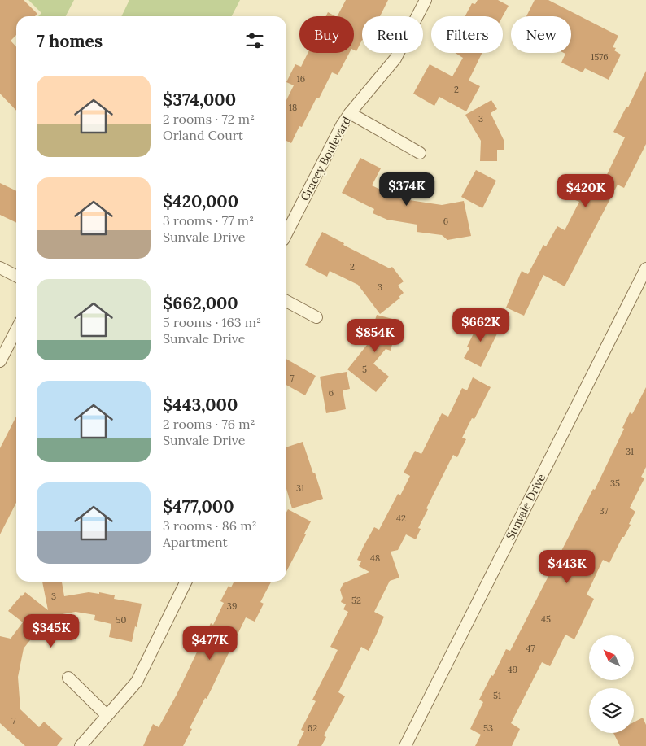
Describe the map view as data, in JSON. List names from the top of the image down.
{
  "streets": {
    "street": ["Gracey Boulevard", "Sunvale Drive"]
  },
  "house_numbers": [
    "1576",
    "16",
    "2",
    "18",
    "3",
    "6",
    "2",
    "3",
    "5",
    "7",
    "6",
    "31",
    "35",
    "31",
    "37",
    "42",
    "48",
    "3",
    "52",
    "39",
    "45",
    "50",
    "47",
    "49",
    "51",
    "7",
    "62",
    "53"
  ],
  "north": "top left",
  "page": {
    "chip": [
      "Buy",
      "Rent",
      "Filters",
      "New"
    ],
    "heading": "7 homes",
    "list": [
      {
        "name": "$374,000",
        "note": "2 rooms · 72 m² · Orland Court"
      },
      {
        "name": "$420,000",
        "note": "3 rooms · 77 m² · Sunvale Drive"
      },
      {
        "name": "$662,000",
        "note": "5 rooms · 163 m² · Sunvale Drive"
      },
      {
        "name": "$443,000",
        "note": "2 rooms · 76 m² · Sunvale Drive"
      },
      {
        "name": "$477,000",
        "note": "3 rooms · 86 m² · Apartment"
      }
    ],
    "price": [
      "$374K",
      "$420K",
      "$662K",
      "$854K",
      "$443K",
      "$345K",
      "$477K"
    ]
  }
}
